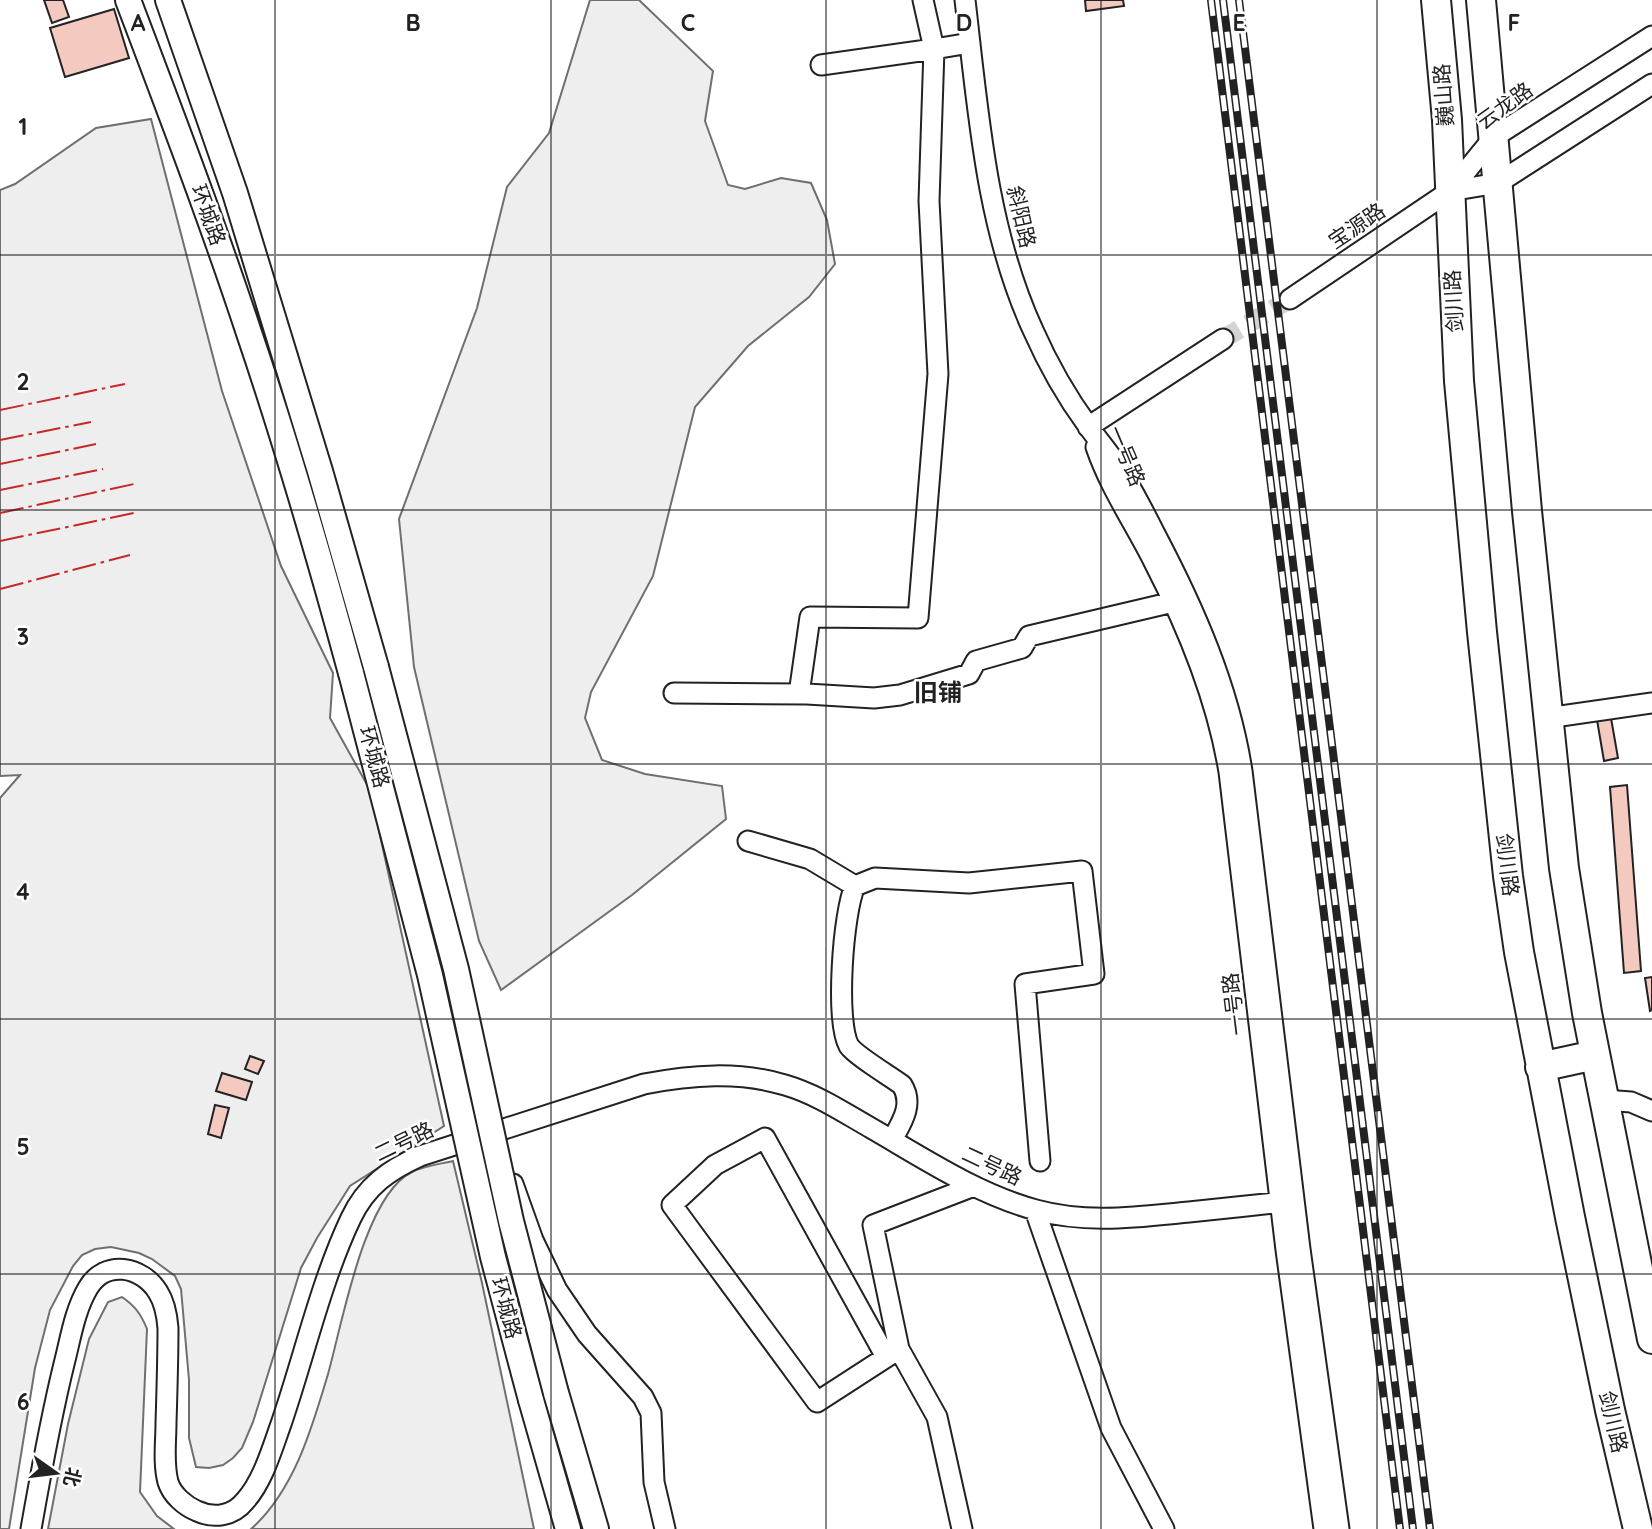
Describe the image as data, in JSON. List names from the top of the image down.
{
  "streets": {
    "highway": ["巍山路", "剑川路"],
    "main road": ["环城路"],
    "street": [
      "云龙路",
      "斜阳路",
      "宝源路",
      "一号路",
      "二号路"
    ]
  },
  "crossings": [
    ["巍山路", "云龙路"],
    ["巍山路", "宝源路"],
    ["巍山路", "剑川路"],
    ["云龙路", "宝源路"],
    ["云龙路", "剑川路"],
    ["斜阳路", "一号路"],
    ["宝源路", "剑川路"],
    ["一号路", "二号路"]
  ],
  "districts": ["旧铺"],
  "north": "right",
  "grid": {
    "columns": [
      "A",
      "B",
      "C",
      "D",
      "E",
      "F"
    ],
    "rows": [
      "1",
      "2",
      "3",
      "4",
      "5",
      "6"
    ]
  }
}
